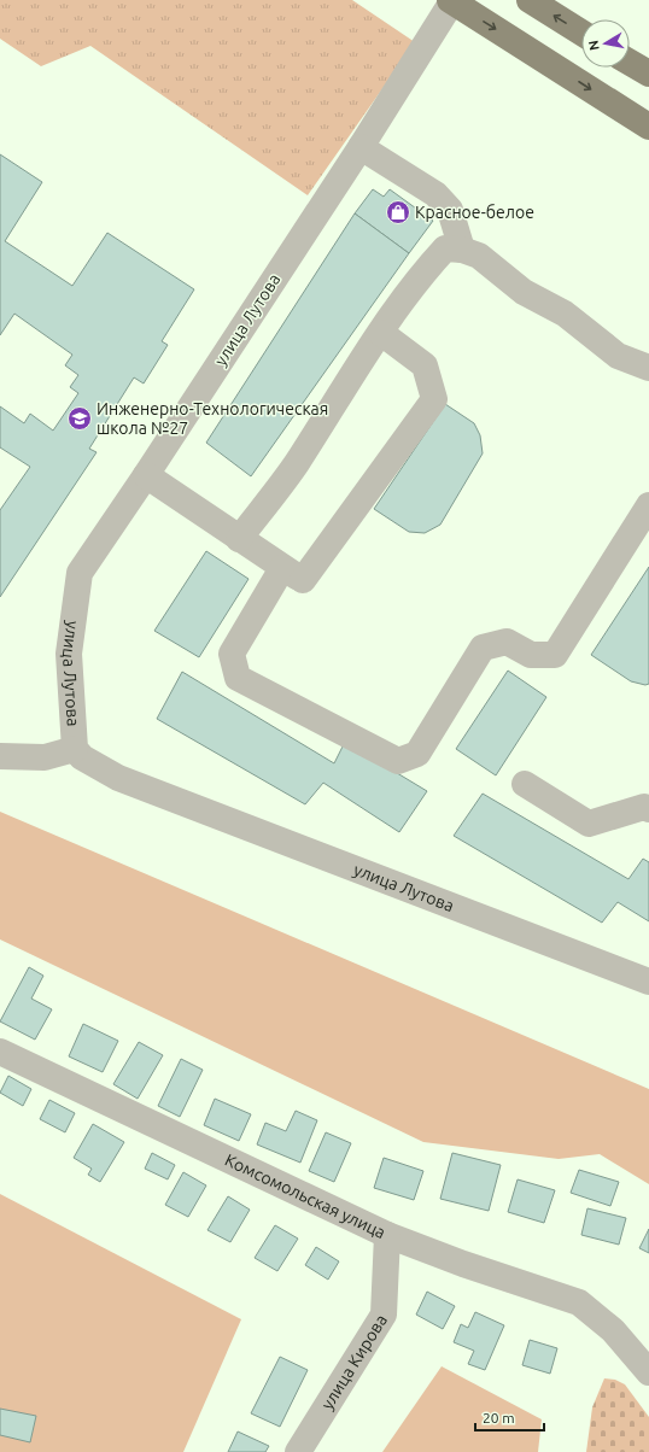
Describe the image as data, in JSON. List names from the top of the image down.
{
  "streets": {
    "street": ["улица Лутова", "Комсомольская улица", "улица Кирова"]
  },
  "crossings": [
    ["Комсомольская улица", "улица Кирова"]
  ],
  "places": {
    "shop": ["Красное-белое"],
    "school or university": ["Инженерно-Технологическая школа №27"]
  },
  "scale_bar": "20 m",
  "north": "left"
}
